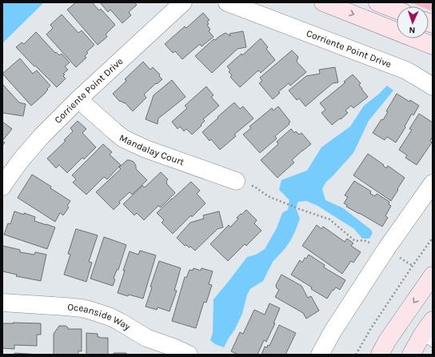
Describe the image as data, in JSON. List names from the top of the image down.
{
  "streets": {
    "street": ["Corriente Point Drive", "Mandalay Court", "Oceanside Way"]
  },
  "crossings": [
    ["Corriente Point Drive", "Mandalay Court"]
  ],
  "north": "bottom"
}
